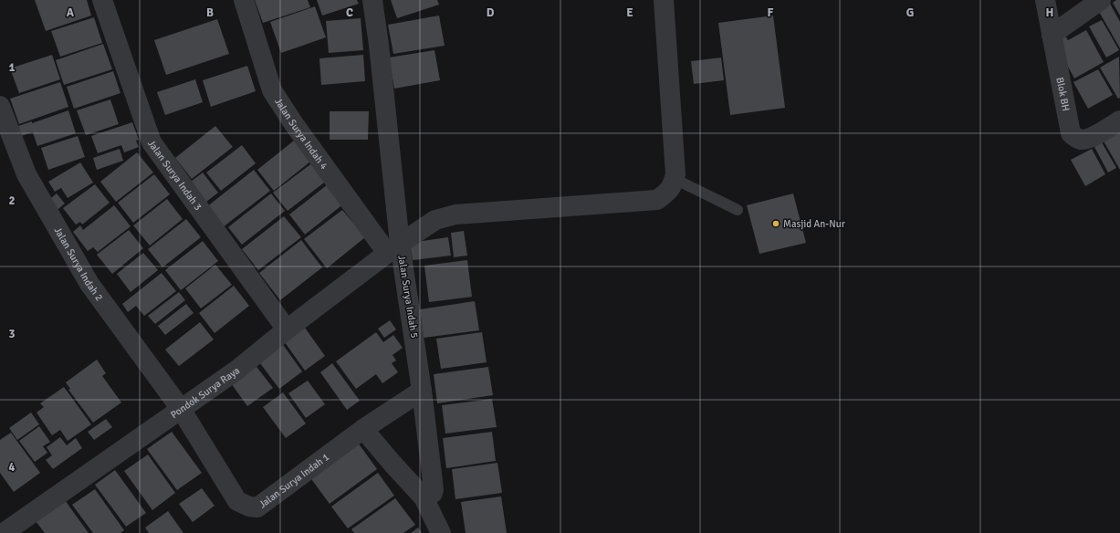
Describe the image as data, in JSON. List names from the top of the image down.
{
  "streets": {
    "street": [
      "Blok BH",
      "Jalan Surya Indah 4",
      "Jalan Surya Indah 3",
      "Jalan Surya Indah 2",
      "Jalan Surya Indah 5",
      "Pondok Surya Raya",
      "Jalan Surya Indah 1"
    ]
  },
  "crossings": [
    ["Jalan Surya Indah 4", "Jalan Surya Indah 5"],
    ["Jalan Surya Indah 4", "Pondok Surya Raya"],
    ["Jalan Surya Indah 3", "Pondok Surya Raya"],
    ["Jalan Surya Indah 2", "Pondok Surya Raya"],
    ["Jalan Surya Indah 2", "Jalan Surya Indah 1"],
    ["Jalan Surya Indah 5", "Pondok Surya Raya"],
    ["Pondok Surya Raya", "Jalan Surya Indah 1"]
  ],
  "places": ["Masjid An-Nur"],
  "grid": {
    "columns": [
      "A",
      "B",
      "C",
      "D",
      "E",
      "F",
      "G",
      "H"
    ],
    "rows": [
      "1",
      "2",
      "3",
      "4"
    ]
  }
}
